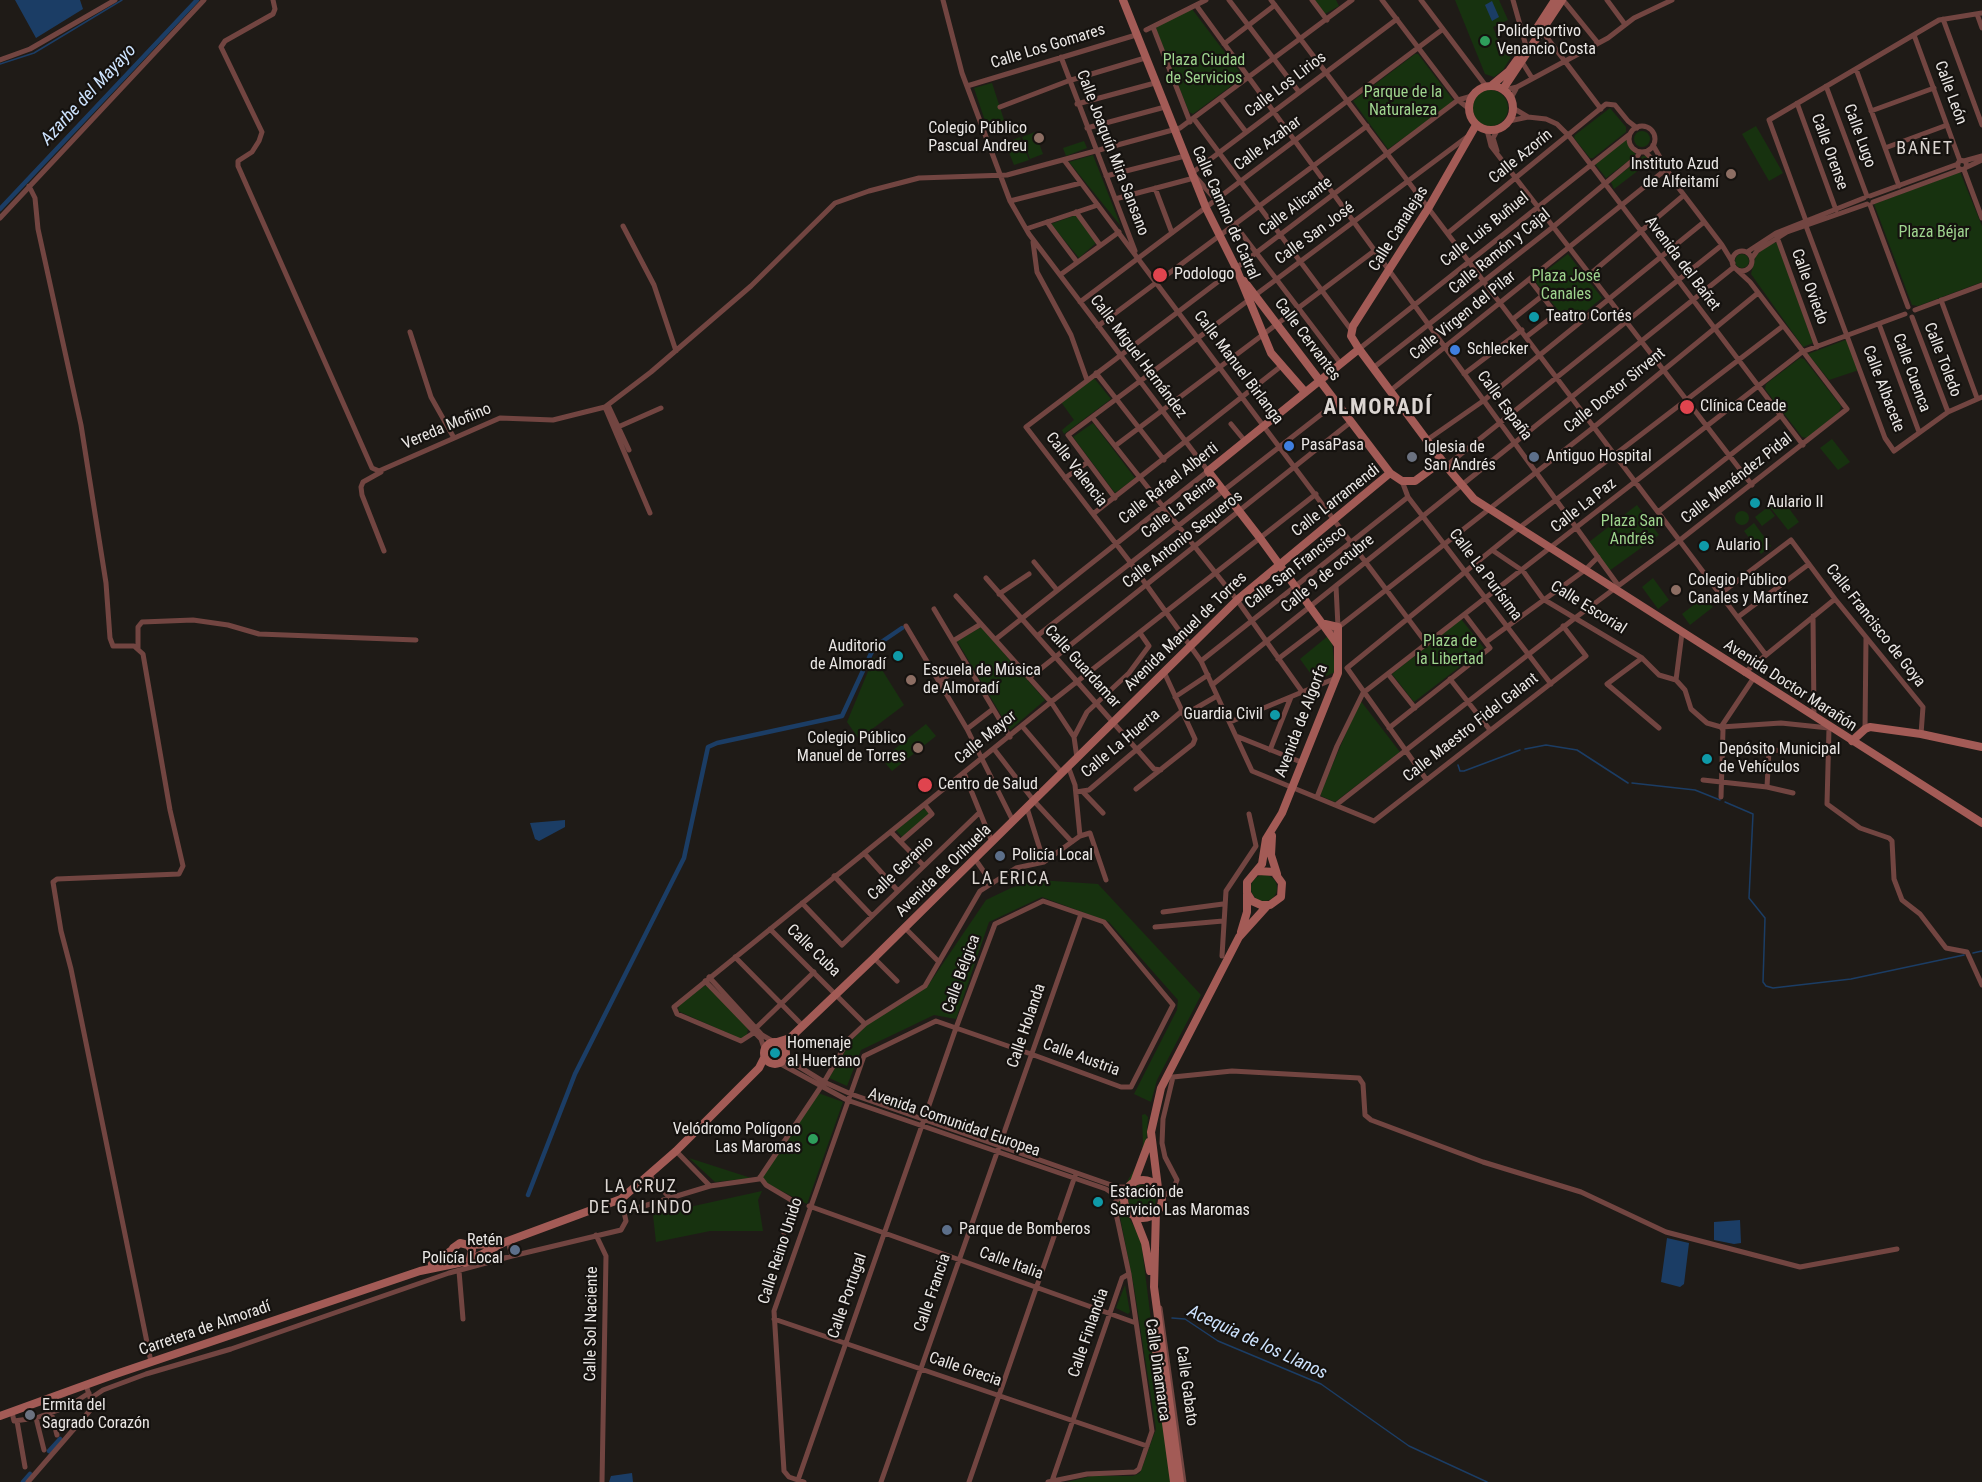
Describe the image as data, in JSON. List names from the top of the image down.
{
  "streets": {
    "main road": [
      "Calle Camino de Catral",
      "Calle Canalejas",
      "Calle Cervantes",
      "Calle Miguel Hernández",
      "Calle Rafael Alberti",
      "Calle Larramendi",
      "Avenida Manuel de Torres",
      "Avenida Doctor Marañón",
      "Avenida de Algorfa",
      "Avenida de Orihuela",
      "Carretera de Almoradí"
    ],
    "street": [
      "Calle Los Gomares",
      "Calle Los Lirios",
      "Calle León",
      "Calle Lugo",
      "Calle Azahar",
      "Calle Orense",
      "Calle Joaquín Mira Sansano",
      "Calle Azorín",
      "Calle Alicante",
      "Calle Luis Buñuel",
      "Calle San José",
      "Calle Ramón y Cajal",
      "Avenida del Bañet",
      "Calle Oviedo",
      "Calle Virgen del Pilar",
      "Calle Toledo",
      "Calle Manuel Birlanga",
      "Calle Cuenca",
      "Calle Albacete",
      "Calle Doctor Sirvent",
      "Calle España",
      "Vereda Moñino",
      "Calle Valencia",
      "Calle Menéndez Pidal",
      "Calle La Paz",
      "Calle La Reina",
      "Calle Antonio Sequeros",
      "Calle San Francisco",
      "Calle 9 de octubre",
      "Calle La Purísima",
      "Calle Escorial",
      "Calle Francisco de Goya",
      "Calle Guardamar",
      "Calle Maestro Fidel Galant",
      "Calle Mayor",
      "Calle La Huerta",
      "Calle Geranio",
      "Calle Cuba",
      "Calle Bélgica",
      "Calle Holanda",
      "Calle Austria",
      "Avenida Comunidad Europea",
      "Calle Reino Unido",
      "Calle Italia",
      "Calle Francia",
      "Calle Portugal",
      "Calle Sol Naciente",
      "Calle Finlandia",
      "Calle Grecia",
      "Calle Dinamarca"
    ]
  },
  "crossings": [
    ["Calle Los Gomares", "Calle Joaquín Mira Sansano"],
    ["Calle Los Gomares", "Calle Camino de Catral"],
    ["Calle Los Gomares", "Calle Miguel Hernández"],
    ["Calle Los Lirios", "Calle Camino de Catral"],
    ["Calle Los Lirios", "Calle España"],
    ["Calle Azahar", "Calle Joaquín Mira Sansano"],
    ["Calle Azahar", "Calle Camino de Catral"],
    ["Calle Azahar", "Calle Miguel Hernández"],
    ["Calle Azahar", "Calle Manuel Birlanga"],
    ["Calle Azahar", "Calle España"],
    ["Calle Orense", "Calle Albacete"],
    ["Calle Joaquín Mira Sansano", "Calle Manuel Birlanga"],
    ["Calle Joaquín Mira Sansano", "Vereda Moñino"],
    ["Calle Azorín", "Avenida del Bañet"],
    ["Calle Alicante", "Calle Camino de Catral"],
    ["Calle Alicante", "Calle Cervantes"],
    ["Calle Alicante", "Calle Miguel Hernández"],
    ["Calle Alicante", "Calle Manuel Birlanga"],
    ["Calle Alicante", "Calle España"],
    ["Calle Alicante", "Calle Valencia"],
    ["Calle Camino de Catral", "Calle San José"],
    ["Calle Camino de Catral", "Calle Cervantes"],
    ["Calle Camino de Catral", "Vereda Moñino"],
    ["Calle Camino de Catral", "Calle Rafael Alberti"],
    ["Calle Canalejas", "Calle San José"],
    ["Calle Canalejas", "Avenida del Bañet"],
    ["Calle Canalejas", "Calle España"],
    ["Calle Canalejas", "Avenida Doctor Marañón"],
    ["Calle Luis Buñuel", "Calle Ramón y Cajal"],
    ["Calle Luis Buñuel", "Avenida del Bañet"],
    ["Calle Luis Buñuel", "Calle España"],
    ["Calle Luis Buñuel", "Calle Rafael Alberti"],
    ["Calle Luis Buñuel", "Avenida Doctor Marañón"],
    ["Calle San José", "Calle Cervantes"],
    ["Calle San José", "Calle Miguel Hernández"],
    ["Calle San José", "Calle Manuel Birlanga"],
    ["Calle San José", "Calle España"],
    ["Calle Ramón y Cajal", "Avenida del Bañet"],
    ["Calle Ramón y Cajal", "Calle España"],
    ["Calle Ramón y Cajal", "Avenida Doctor Marañón"],
    ["Avenida del Bañet", "Calle Virgen del Pilar"],
    ["Avenida del Bañet", "Calle Doctor Sirvent"],
    ["Avenida del Bañet", "Calle Menéndez Pidal"],
    ["Avenida del Bañet", "Calle La Paz"],
    ["Avenida del Bañet", "Calle 9 de octubre"],
    ["Calle Oviedo", "Calle La Paz"],
    ["Calle Virgen del Pilar", "Calle España"],
    ["Calle Virgen del Pilar", "Avenida Doctor Marañón"],
    ["Calle Cervantes", "Calle Rafael Alberti"],
    ["Calle Cervantes", "Calle Larramendi"],
    ["Calle Cervantes", "Calle La Reina"],
    ["Calle Cervantes", "Calle Antonio Sequeros"],
    ["Calle Miguel Hernández", "Calle Doctor Sirvent"],
    ["Calle Miguel Hernández", "Vereda Moñino"],
    ["Calle Miguel Hernández", "Calle Rafael Alberti"],
    ["Calle Miguel Hernández", "Calle Larramendi"],
    ["Calle Miguel Hernández", "Calle La Reina"],
    ["Calle Miguel Hernández", "Calle Antonio Sequeros"],
    ["Calle Miguel Hernández", "Calle San Francisco"],
    ["Calle Miguel Hernández", "Calle 9 de octubre"],
    ["Calle Miguel Hernández", "Avenida Manuel de Torres"],
    ["Calle Miguel Hernández", "Avenida de Algorfa"],
    ["Calle Miguel Hernández", "Calle Mayor"],
    ["Calle Manuel Birlanga", "Calle Doctor Sirvent"],
    ["Calle Manuel Birlanga", "Vereda Moñino"],
    ["Calle Manuel Birlanga", "Calle Rafael Alberti"],
    ["Calle Manuel Birlanga", "Calle Larramendi"],
    ["Calle Manuel Birlanga", "Calle La Paz"],
    ["Calle Manuel Birlanga", "Calle La Reina"],
    ["Calle Manuel Birlanga", "Calle Antonio Sequeros"],
    ["Calle Manuel Birlanga", "Calle San Francisco"],
    ["Calle Manuel Birlanga", "Calle 9 de octubre"],
    ["Calle Manuel Birlanga", "Calle Mayor"],
    ["Calle Cuenca", "Calle Albacete"],
    ["Calle Cuenca", "Calle La Paz"],
    ["Calle Albacete", "Calle La Paz"],
    ["Calle Doctor Sirvent", "Calle España"],
    ["Calle Doctor Sirvent", "Calle La Purísima"],
    ["Calle Doctor Sirvent", "Avenida Doctor Marañón"],
    ["Calle Doctor Sirvent", "Avenida de Algorfa"],
    ["Calle España", "Vereda Moñino"],
    ["Calle España", "Calle Menéndez Pidal"],
    ["Calle España", "Calle La Paz"],
    ["Calle España", "Calle 9 de octubre"],
    ["Calle España", "Avenida Doctor Marañón"],
    ["Calle Valencia", "Calle Menéndez Pidal"],
    ["Calle Valencia", "Calle Rafael Alberti"],
    ["Calle Valencia", "Calle La Reina"],
    ["Calle Valencia", "Calle Antonio Sequeros"],
    ["Calle Valencia", "Calle San Francisco"],
    ["Calle Valencia", "Calle 9 de octubre"],
    ["Calle Valencia", "Avenida Manuel de Torres"],
    ["Calle Valencia", "Avenida de Algorfa"],
    ["Calle Valencia", "Calle Maestro Fidel Galant"],
    ["Calle Valencia", "Calle Mayor"],
    ["Calle Valencia", "Calle La Huerta"],
    ["Calle Menéndez Pidal", "Calle La Paz"],
    ["Calle Menéndez Pidal", "Calle La Purísima"],
    ["Calle Menéndez Pidal", "Calle Escorial"],
    ["Calle Menéndez Pidal", "Avenida Doctor Marañón"],
    ["Calle Menéndez Pidal", "Calle Maestro Fidel Galant"],
    ["Calle Rafael Alberti", "Calle Guardamar"],
    ["Calle Rafael Alberti", "Avenida Doctor Marañón"],
    ["Calle Larramendi", "Calle La Purísima"],
    ["Calle Larramendi", "Avenida Manuel de Torres"],
    ["Calle Larramendi", "Avenida Doctor Marañón"],
    ["Calle La Paz", "Calle La Purísima"],
    ["Calle La Paz", "Calle Escorial"],
    ["Calle La Paz", "Avenida Doctor Marañón"],
    ["Calle La Reina", "Calle Guardamar"],
    ["Calle Antonio Sequeros", "Calle Guardamar"],
    ["Calle San Francisco", "Calle La Purísima"],
    ["Calle 9 de octubre", "Calle La Purísima"],
    ["Calle 9 de octubre", "Avenida Doctor Marañón"],
    ["Calle 9 de octubre", "Avenida de Algorfa"],
    ["Calle La Purísima", "Calle Maestro Fidel Galant"],
    ["Avenida Manuel de Torres", "Calle Guardamar"],
    ["Avenida Manuel de Torres", "Avenida de Orihuela"],
    ["Calle Guardamar", "Calle Mayor"],
    ["Calle Guardamar", "Calle La Huerta"],
    ["Calle Guardamar", "Avenida de Orihuela"],
    ["Calle Mayor", "Calle Geranio"],
    ["Calle Mayor", "Calle Cuba"],
    ["Avenida de Orihuela", "Calle Cuba"],
    ["Avenida de Orihuela", "Avenida Comunidad Europea"],
    ["Calle Bélgica", "Calle Holanda"],
    ["Calle Bélgica", "Calle Austria"],
    ["Calle Bélgica", "Avenida Comunidad Europea"],
    ["Calle Bélgica", "Calle Portugal"],
    ["Calle Holanda", "Calle Austria"],
    ["Calle Holanda", "Avenida Comunidad Europea"],
    ["Calle Holanda", "Calle Francia"],
    ["Calle Austria", "Avenida Comunidad Europea"],
    ["Calle Austria", "Calle Reino Unido"],
    ["Avenida Comunidad Europea", "Calle Reino Unido"],
    ["Avenida Comunidad Europea", "Calle Francia"],
    ["Avenida Comunidad Europea", "Calle Portugal"],
    ["Avenida Comunidad Europea", "Calle Finlandia"],
    ["Calle Reino Unido", "Calle Italia"],
    ["Calle Reino Unido", "Calle Portugal"],
    ["Calle Reino Unido", "Calle Grecia"],
    ["Calle Italia", "Calle Francia"],
    ["Calle Italia", "Calle Portugal"],
    ["Calle Italia", "Calle Finlandia"],
    ["Calle Italia", "Calle Dinamarca"],
    ["Calle Francia", "Calle Grecia"],
    ["Calle Portugal", "Calle Grecia"],
    ["Calle Finlandia", "Calle Grecia"],
    ["Calle Finlandia", "Calle Dinamarca"],
    ["Calle Grecia", "Calle Dinamarca"]
  ],
  "districts": [
    "BAÑET",
    "ALMORADÍ",
    "LA ERICA",
    "LA CRUZ DE GALINDO"
  ],
  "water": ["Azarbe del Mayayo", "Acequia de los Llanos"],
  "parks": [
    "Plaza Ciudad de Servicios",
    "Parque de la Naturaleza",
    "Plaza Béjar",
    "Plaza José Canales",
    "Plaza San Andrés",
    "Plaza de la Libertad"
  ],
  "places": [
    "Polideportivo Venancio Costa",
    "Colegio Público Pascual Andreu",
    "Instituto Azud de Alfeitamí",
    "Podologo",
    "Teatro Cortés",
    "Schlecker",
    "Clínica Ceade",
    "PasaPasa",
    "Iglesia de San Andrés",
    "Antiguo Hospital",
    "Aulario II",
    "Aulario I",
    "Colegio Público Canales y Martínez",
    "Auditorio de Almoradí",
    "Escuela de Música de Almoradí",
    "Guardia Civil",
    "Colegio Público Manuel de Torres",
    "Depósito Municipal de Vehículos",
    "Centro de Salud",
    "Policía Local",
    "Homenaje al Huertano",
    "Velódromo Polígono Las Maromas",
    "Estación de Servicio Las Maromas",
    "Parque de Bomberos",
    "Retén Policía Local",
    "Ermita del Sagrado Corazón"
  ]
}
